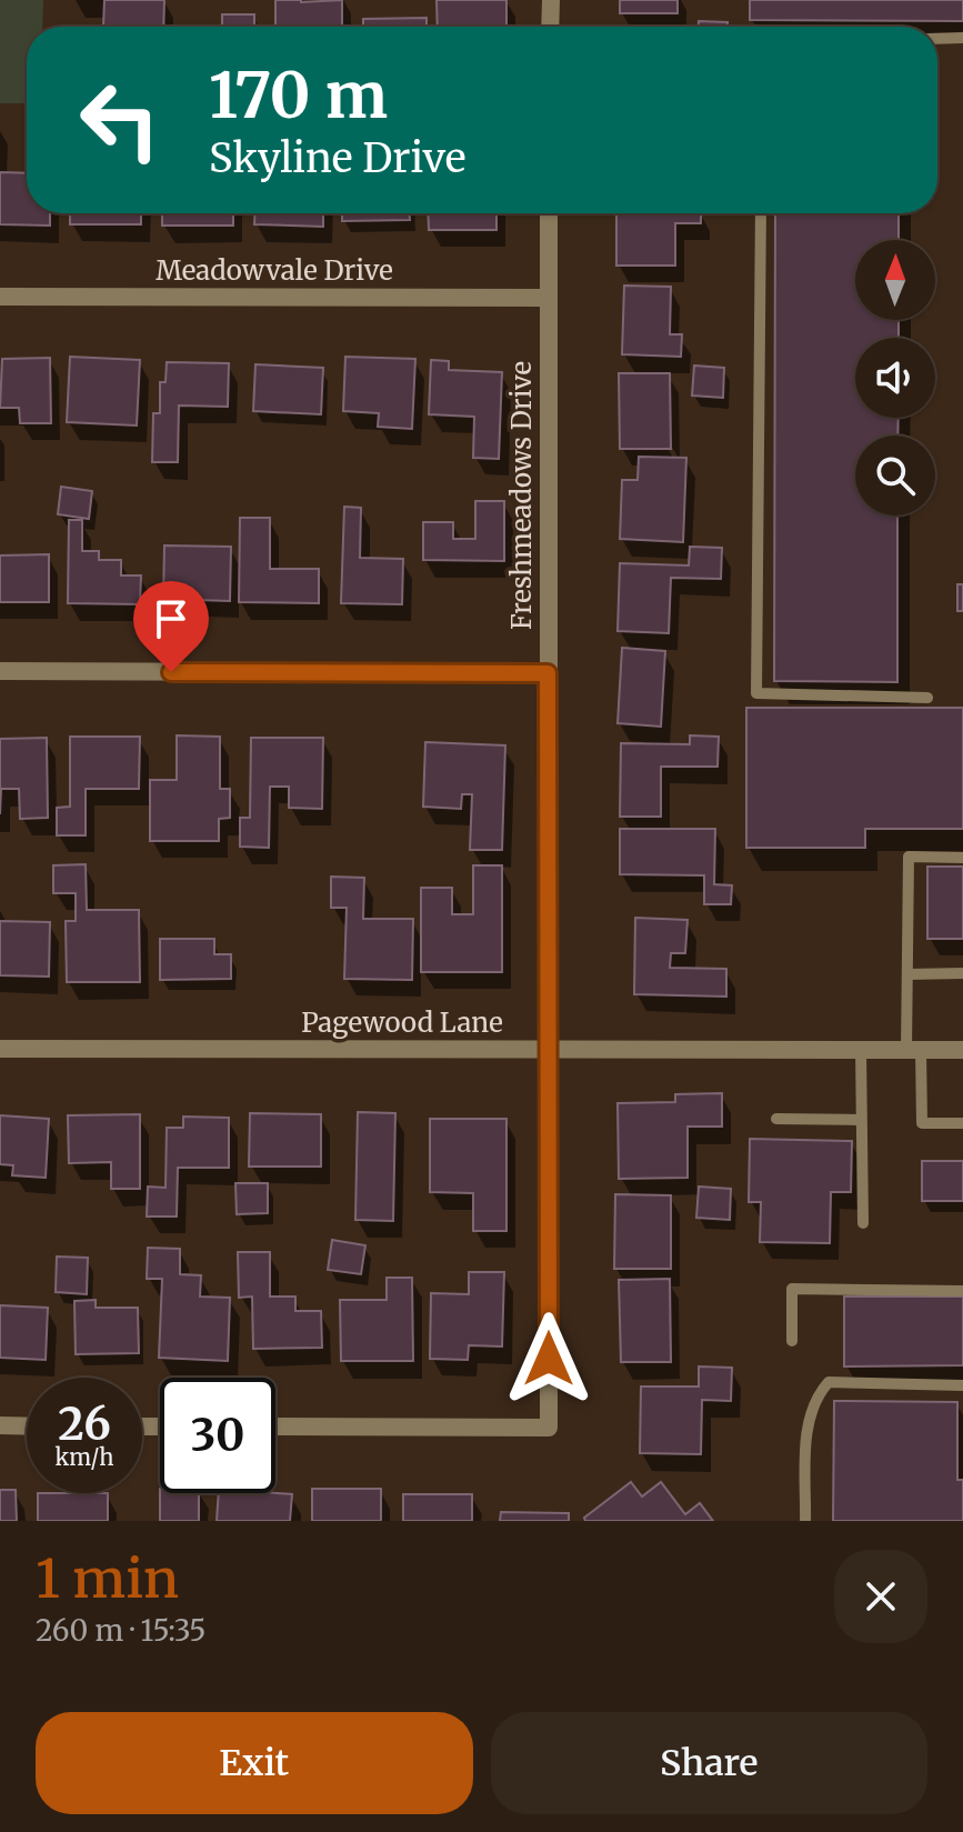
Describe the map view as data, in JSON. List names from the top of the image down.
{
  "streets": {
    "street": ["Meadowvale Drive", "Freshmeadows Drive", "Pagewood Lane"]
  },
  "crossings": [
    ["Meadowvale Drive", "Freshmeadows Drive"],
    ["Freshmeadows Drive", "Pagewood Lane"]
  ],
  "north": "top",
  "page": {
    "turn": ["170 m", "Skyline Drive"],
    "speed": "26 km/h",
    "limit": "30",
    "heading": ["1 min", "260 m · 15:35"],
    "buttons": ["Exit", "Share"]
  }
}
